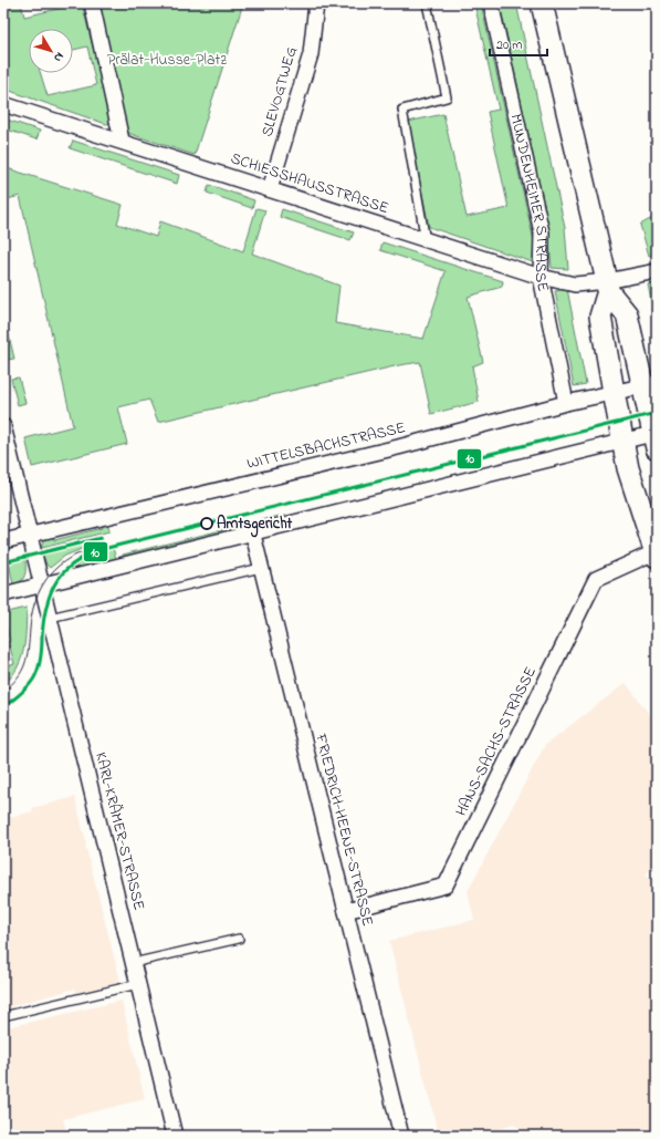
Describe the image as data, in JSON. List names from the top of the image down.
{
  "streets": {
    "street": [
      "SLEVOGTWEG",
      "SCHIESSHAUSSTRASSE",
      "MUNDENHEIMER STRASSE",
      "WITTELSBACHSTRASSE",
      "HANS-SACHS-STRASSE",
      "FRIEDRICH-HEENE-STRASSE",
      "KARL-KRÄMER-STRASSE"
    ]
  },
  "crossings": [
    ["SLEVOGTWEG", "SCHIESSHAUSSTRASSE"],
    ["SCHIESSHAUSSTRASSE", "MUNDENHEIMER STRASSE"],
    ["MUNDENHEIMER STRASSE", "WITTELSBACHSTRASSE"],
    ["WITTELSBACHSTRASSE", "KARL-KRÄMER-STRASSE"],
    ["HANS-SACHS-STRASSE", "FRIEDRICH-HEENE-STRASSE"]
  ],
  "parks": ["Prälat-Husse-Platz"],
  "places": ["Amtsgericht"],
  "lines": ["transit line 10"],
  "scale_bar": "20 m",
  "north": "bottom right"
}
